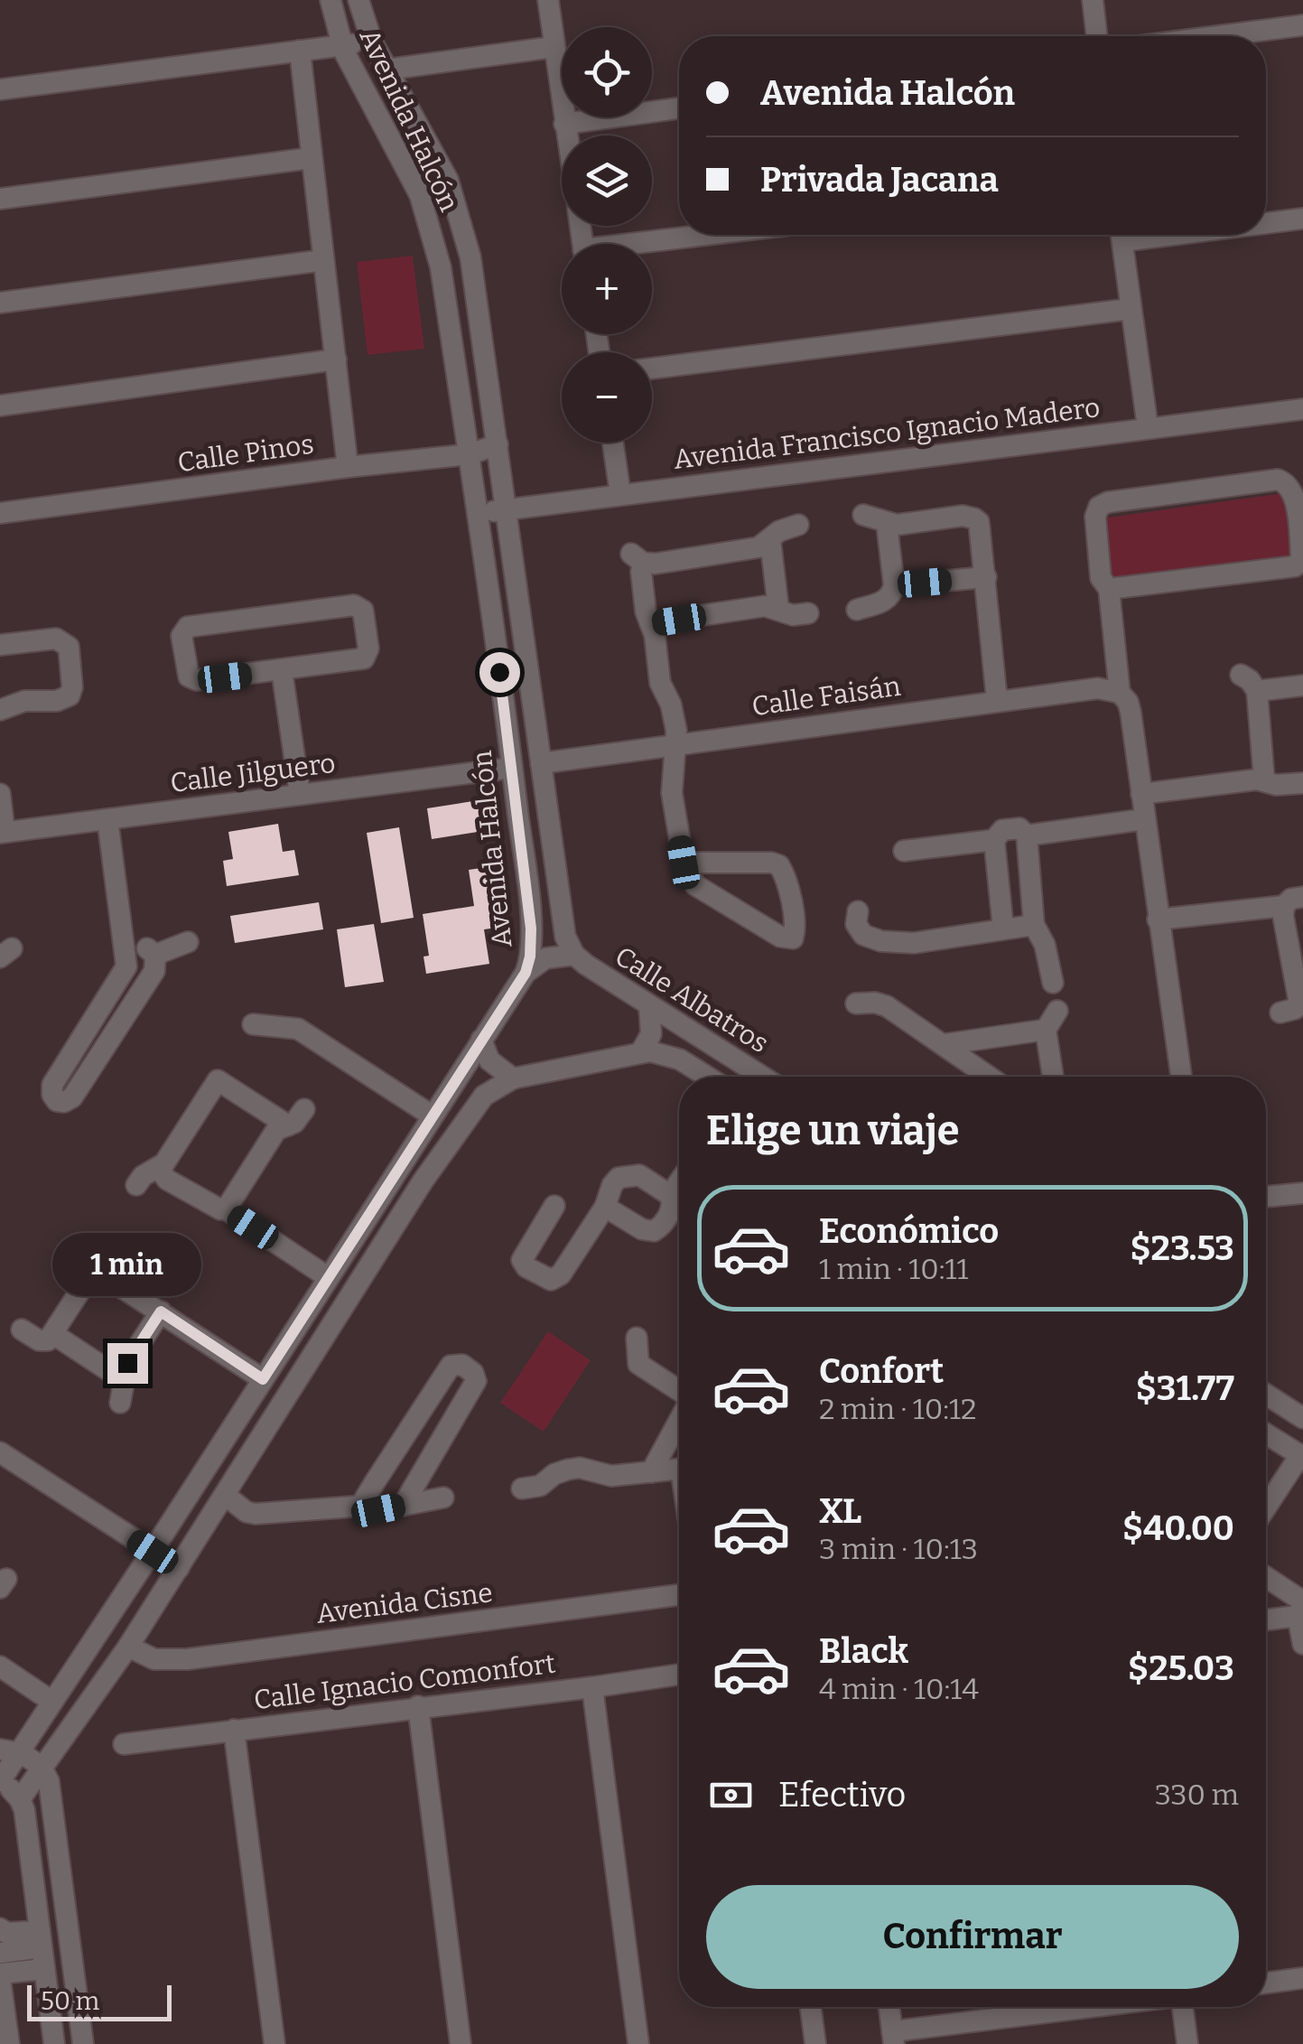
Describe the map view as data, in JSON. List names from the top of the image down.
{
  "streets": {
    "street": [
      "Avenida Halcón",
      "Avenida Francisco Ignacio Madero",
      "Calle Pinos",
      "Calle Faisán",
      "Calle Jilguero",
      "Calle Albatros",
      "Avenida Cisne",
      "Calle Ignacio Comonfort"
    ]
  },
  "crossings": [
    ["Avenida Halcón", "Avenida Francisco Ignacio Madero"],
    ["Avenida Halcón", "Calle Pinos"],
    ["Avenida Halcón", "Calle Faisán"],
    ["Avenida Halcón", "Calle Jilguero"],
    ["Avenida Halcón", "Calle Albatros"]
  ],
  "scale_bar": "50 m",
  "page": {
    "map_buttons": ["+", "−"],
    "banner": ["Avenida Halcón", "Privada Jacana"],
    "heading": "Elige un viaje",
    "list": [
      {
        "name": "Económico",
        "note": "1 min · 10:11",
        "value": "$23.53"
      },
      {
        "name": "Confort",
        "note": "2 min · 10:12",
        "value": "$31.77"
      },
      {
        "name": "XL",
        "note": "3 min · 10:13",
        "value": "$40.00"
      },
      {
        "name": "Black",
        "note": "4 min · 10:14",
        "value": "$25.03"
      }
    ],
    "bubble": "1 min",
    "pay": ["Efectivo", "330 m"],
    "buttons": "Confirmar",
    "scale": "50 m"
  }
}
